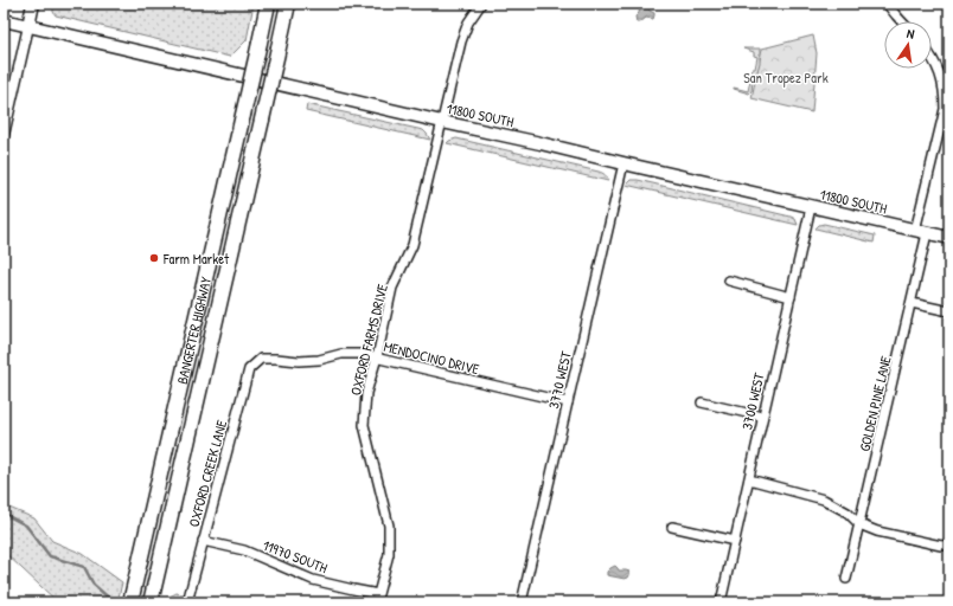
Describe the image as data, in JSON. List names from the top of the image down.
{
  "streets": {
    "highway": ["BANGERTER HIGHWAY"],
    "main road": ["11800 SOUTH"],
    "street": [
      "OXFORD FARMS DRIVE",
      "MENDOCINO DRIVE",
      "3770 WEST",
      "3700 WEST",
      "GOLDEN PINE LANE",
      "OXFORD CREEK LANE",
      "11970 SOUTH"
    ]
  },
  "crossings": [
    ["11800 SOUTH", "OXFORD FARMS DRIVE"],
    ["11800 SOUTH", "3770 WEST"],
    ["11800 SOUTH", "3700 WEST"],
    ["11800 SOUTH", "GOLDEN PINE LANE"],
    ["OXFORD FARMS DRIVE", "MENDOCINO DRIVE"],
    ["OXFORD FARMS DRIVE", "11970 SOUTH"],
    ["MENDOCINO DRIVE", "3770 WEST"],
    ["MENDOCINO DRIVE", "OXFORD CREEK LANE"],
    ["OXFORD CREEK LANE", "11970 SOUTH"]
  ],
  "parks": ["San Tropez Park"],
  "places": ["Farm Market"],
  "north": "top"
}
